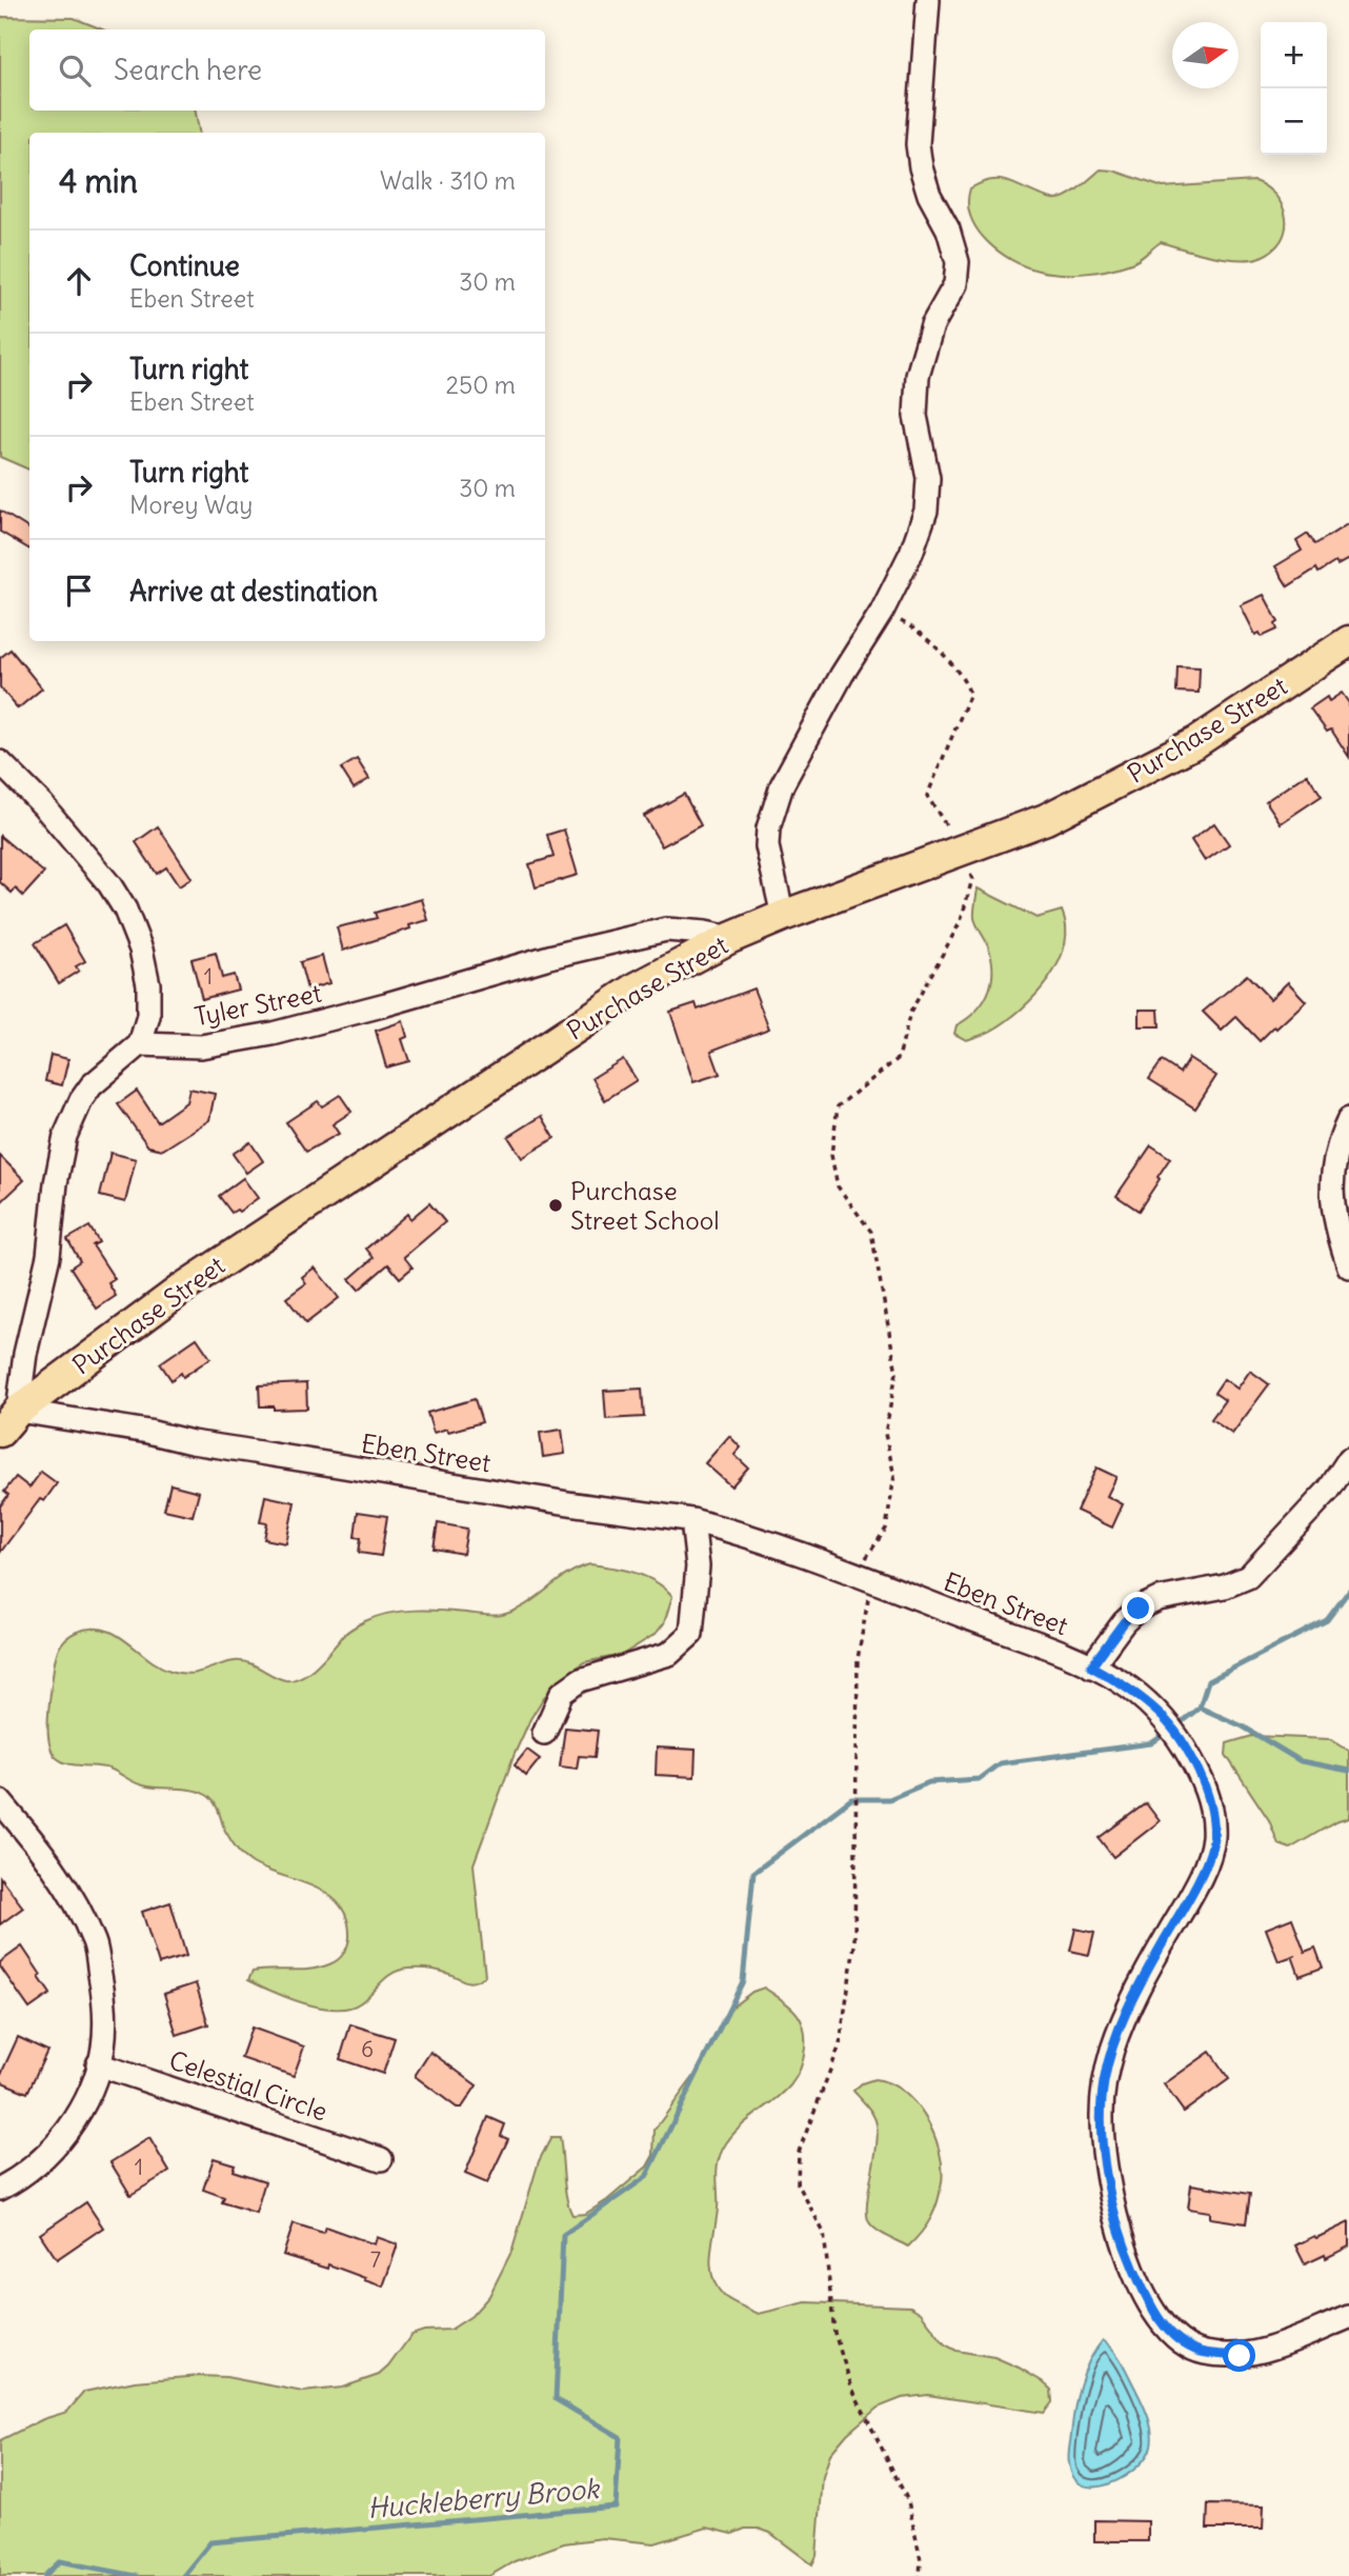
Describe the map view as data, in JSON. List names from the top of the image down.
{
  "streets": {
    "main road": ["Purchase Street"],
    "street": ["Tyler Street", "Eben Street", "Celestial Circle"]
  },
  "crossings": [
    ["Purchase Street", "Tyler Street"],
    ["Purchase Street", "Eben Street"]
  ],
  "water": ["Huckleberry Brook"],
  "places": ["Purchase Street School"],
  "house_numbers": [
    "1",
    "6",
    "1",
    "7"
  ],
  "north": "right",
  "page": {
    "map_buttons": ["+", "−"],
    "search": "Search here",
    "heading": ["4 min", "Walk · 310 m"],
    "list": [
      ["Continue", "Eben Street", "30 m"],
      ["Turn right", "Eben Street", "250 m"],
      ["Turn right", "Morey Way", "30 m"],
      "Arrive at destination"
    ]
  }
}
